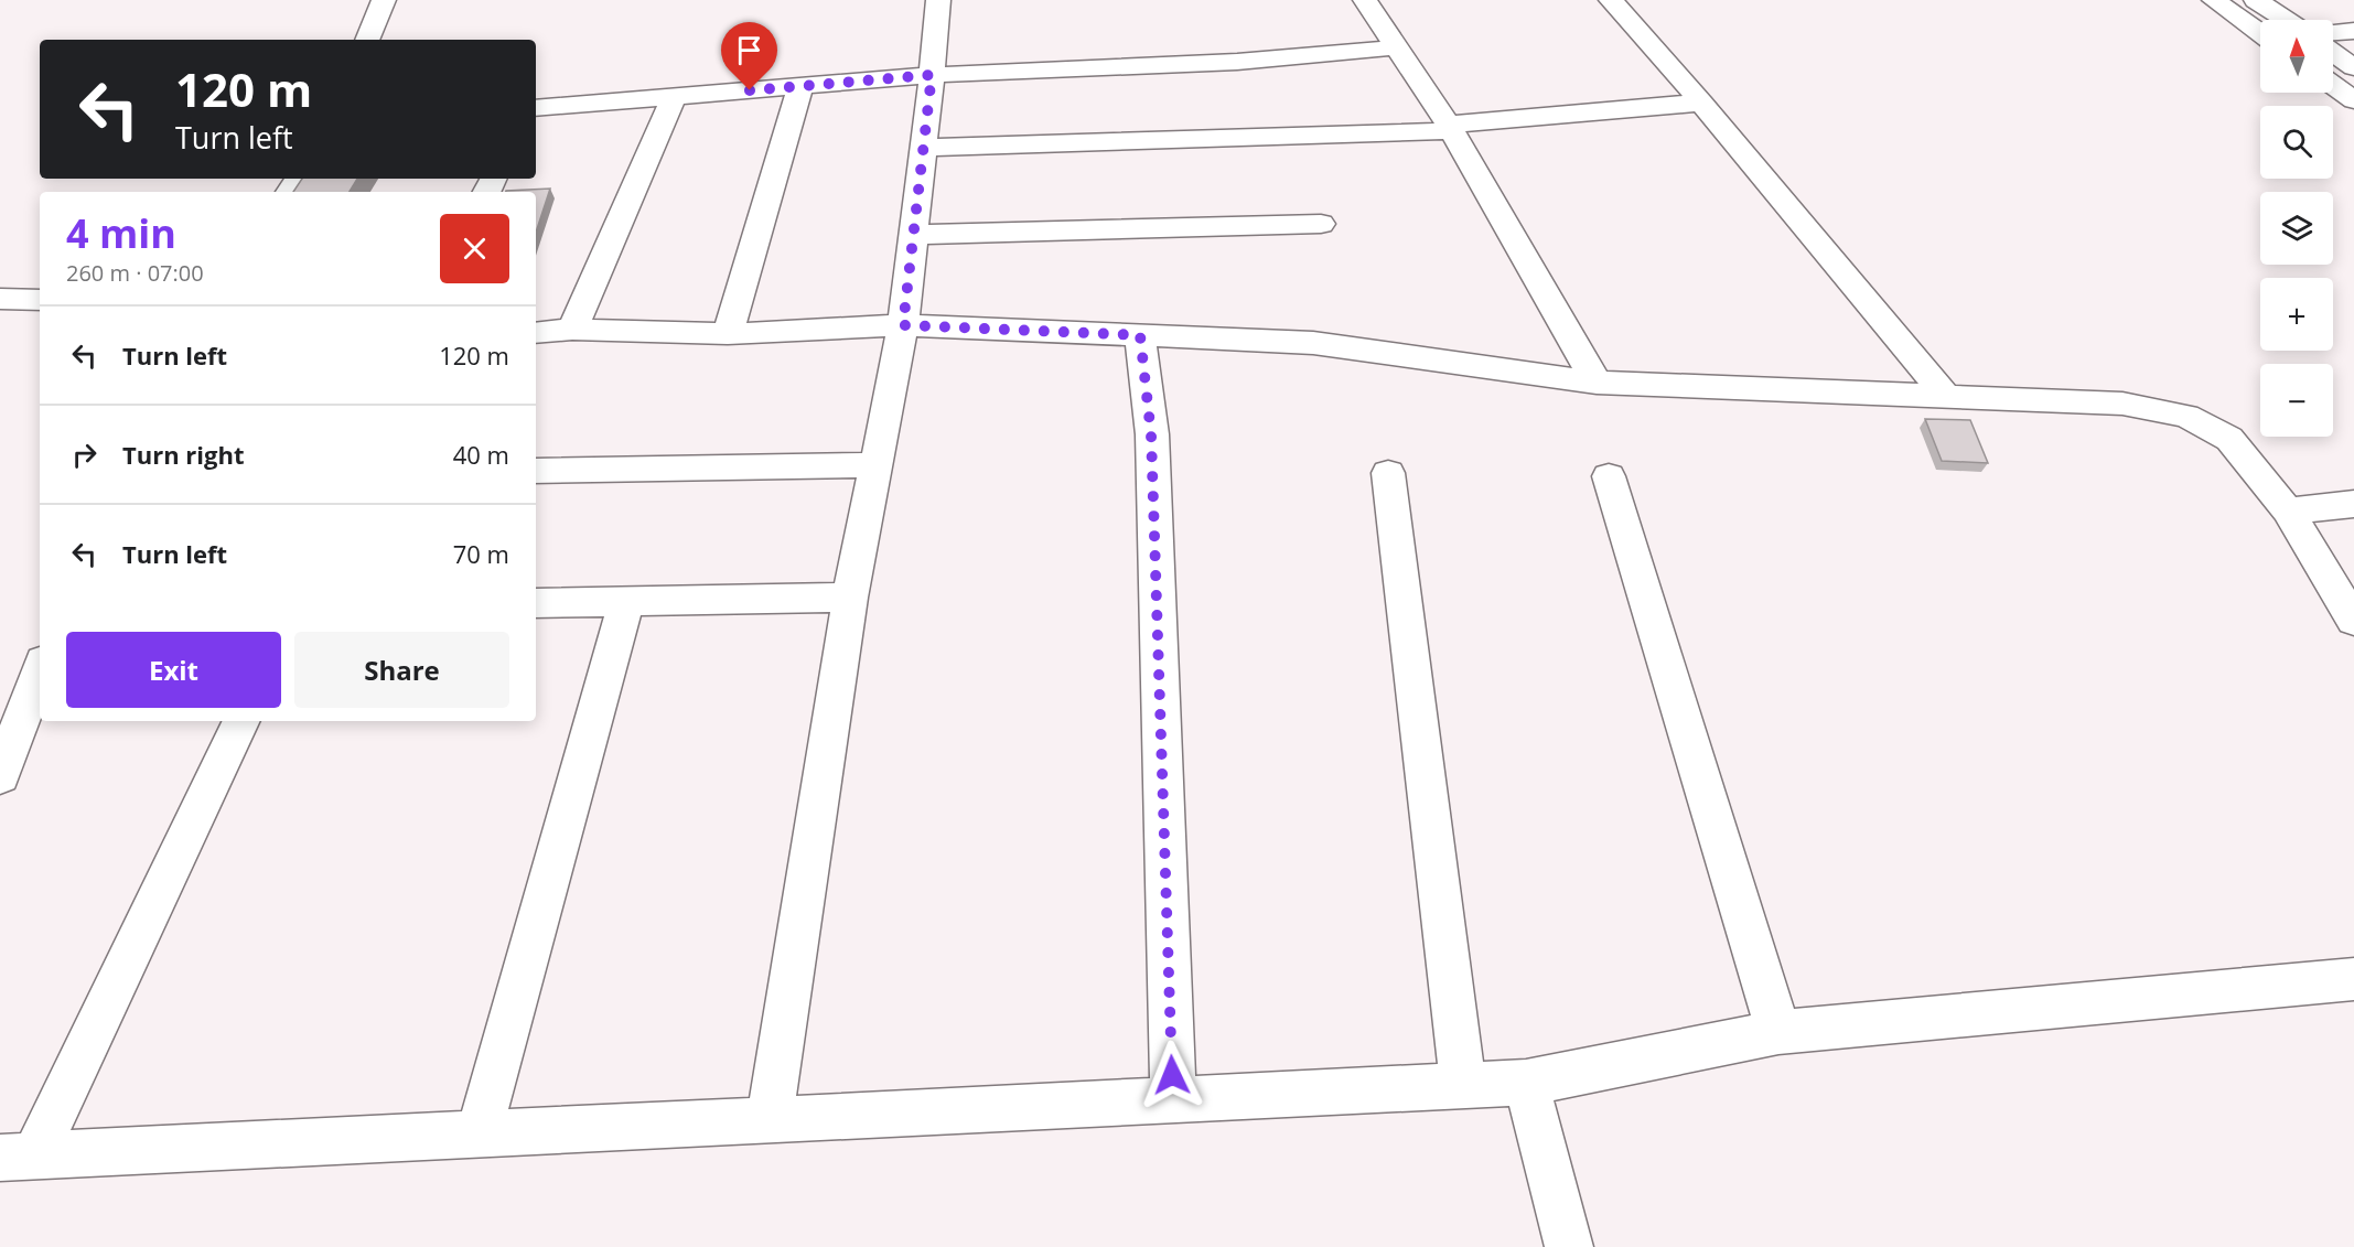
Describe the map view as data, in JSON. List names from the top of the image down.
{
  "north": "top",
  "page": {
    "map_buttons": ["+", "−"],
    "turn": ["120 m", "Turn left"],
    "heading": ["4 min", "260 m · 07:00"],
    "list": [
      {
        "name": "Turn left",
        "value": "120 m"
      },
      {
        "name": "Turn right",
        "value": "40 m"
      },
      {
        "name": "Turn left",
        "value": "70 m"
      }
    ],
    "buttons": ["Exit", "Share"]
  }
}
